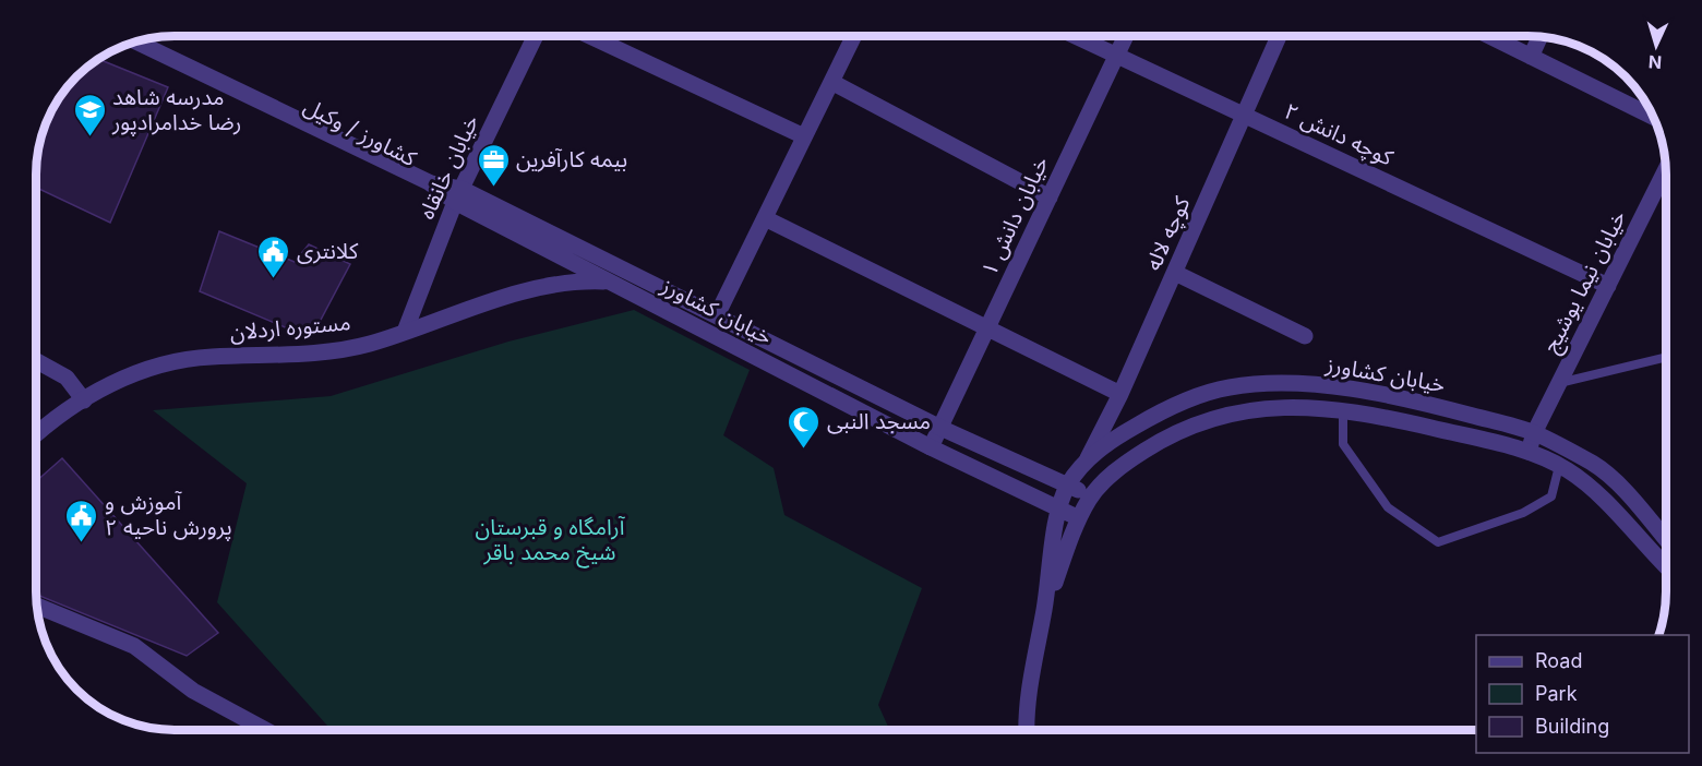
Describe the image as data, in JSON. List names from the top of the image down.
{
  "streets": {
    "street": [
      "کشاورز / وکیل",
      "کوچه دانش ۲",
      "خیابان خانقاه",
      "خیابان دانش ۱",
      "کوچه لاله",
      "خیابان نیما یوشیج",
      "خیابان کشاورز",
      "مستوره اردلان"
    ]
  },
  "crossings": [
    ["کشاورز / وکیل", "خیابان خانقاه"],
    ["کشاورز / وکیل", "خیابان کشاورز"],
    ["کشاورز / وکیل", "مستوره اردلان"],
    ["کوچه دانش ۲", "خیابان دانش ۱"],
    ["کوچه دانش ۲", "کوچه لاله"],
    ["کوچه دانش ۲", "خیابان نیما یوشیج"],
    ["خیابان خانقاه", "خیابان کشاورز"],
    ["خیابان خانقاه", "مستوره اردلان"],
    ["خیابان دانش ۱", "خیابان کشاورز"],
    ["کوچه لاله", "خیابان کشاورز"],
    ["خیابان نیما یوشیج", "خیابان کشاورز"],
    ["خیابان کشاورز", "مستوره اردلان"]
  ],
  "parks": ["آرامگاه و قبرستان شیخ محمد باقر"],
  "places": {
    "school or university": ["مدرسه شاهد رضا خدامرادپور"],
    "office": ["بیمه کارآفرین"],
    "public building": ["کلانتری", "آموزش و پرورش ناحیه ۲"],
    "mosque": ["مسجد النبی"]
  },
  "legend": ["Road", "Park", "Building"],
  "north": "bottom"
}
